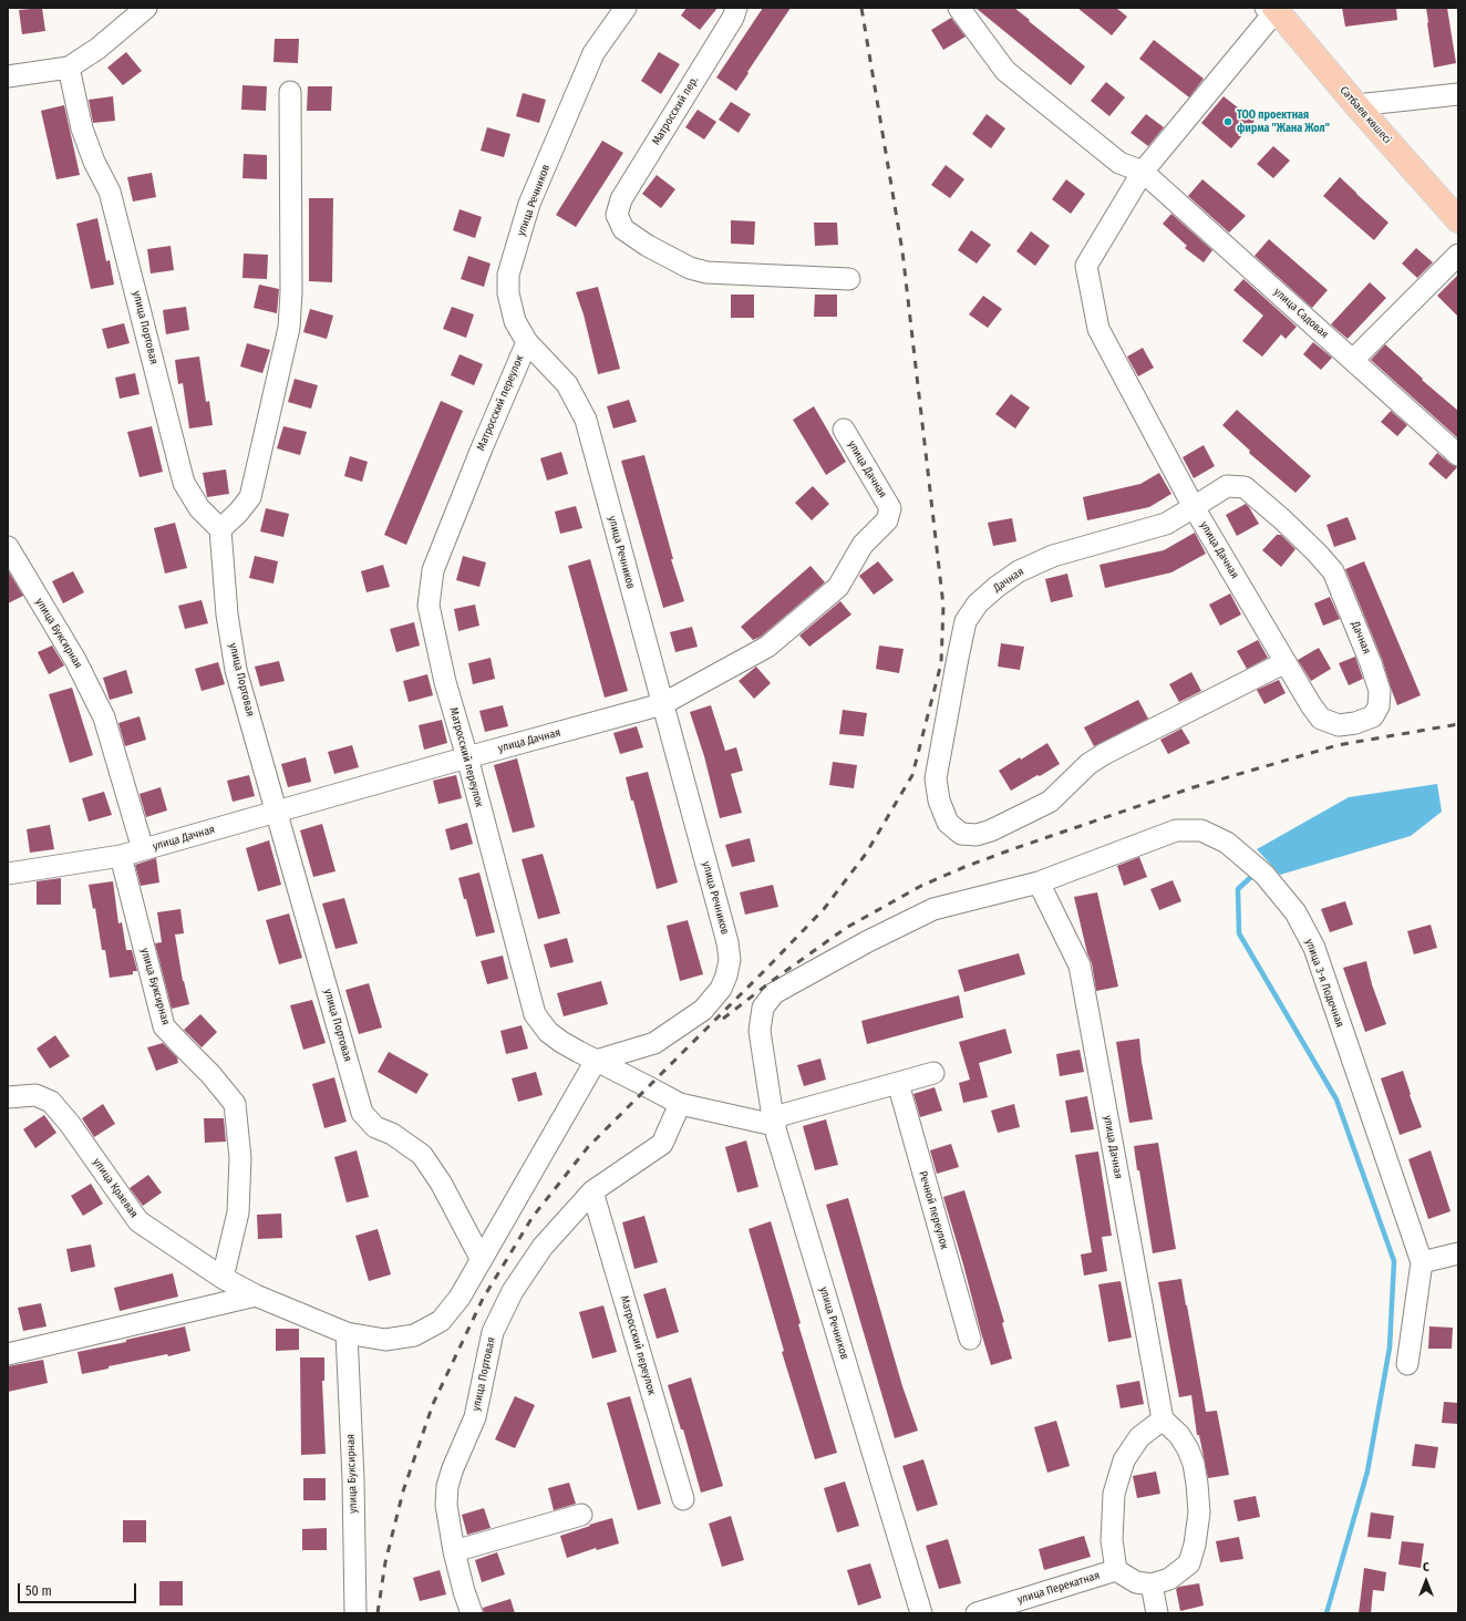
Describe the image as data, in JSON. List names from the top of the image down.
{
  "streets": {
    "main road": ["Сәтбаев көшесі"],
    "street": [
      "Матросский пер.",
      "улица Речников",
      "улица Садовая",
      "улица Портовая",
      "Матросский переулок",
      "улица Дачная",
      "Дачная",
      "улица Буксирная",
      "улица 3-я Лодочная",
      "улица Краевая",
      "Речной переулок",
      "улица Перекатная"
    ]
  },
  "crossings": [
    ["улица Речников", "Матросский переулок"],
    ["улица Речников", "улица Дачная"],
    ["улица Речников", "улица 3-я Лодочная"],
    ["улица Речников", "улица Краевая"],
    ["улица Садовая", "улица Дачная"],
    ["улица Портовая", "Матросский переулок"],
    ["улица Портовая", "улица Дачная"],
    ["улица Портовая", "улица Краевая"],
    ["Матросский переулок", "улица Дачная"],
    ["Матросский переулок", "улица Краевая"],
    ["улица Дачная", "Дачная"],
    ["улица Дачная", "улица Буксирная"],
    ["улица Дачная", "улица 3-я Лодочная"],
    ["улица Буксирная", "улица Краевая"]
  ],
  "places": ["ТОО проектная фирма \"Жана Жол\""],
  "scale_bar": "50 m",
  "north": "top"
}
